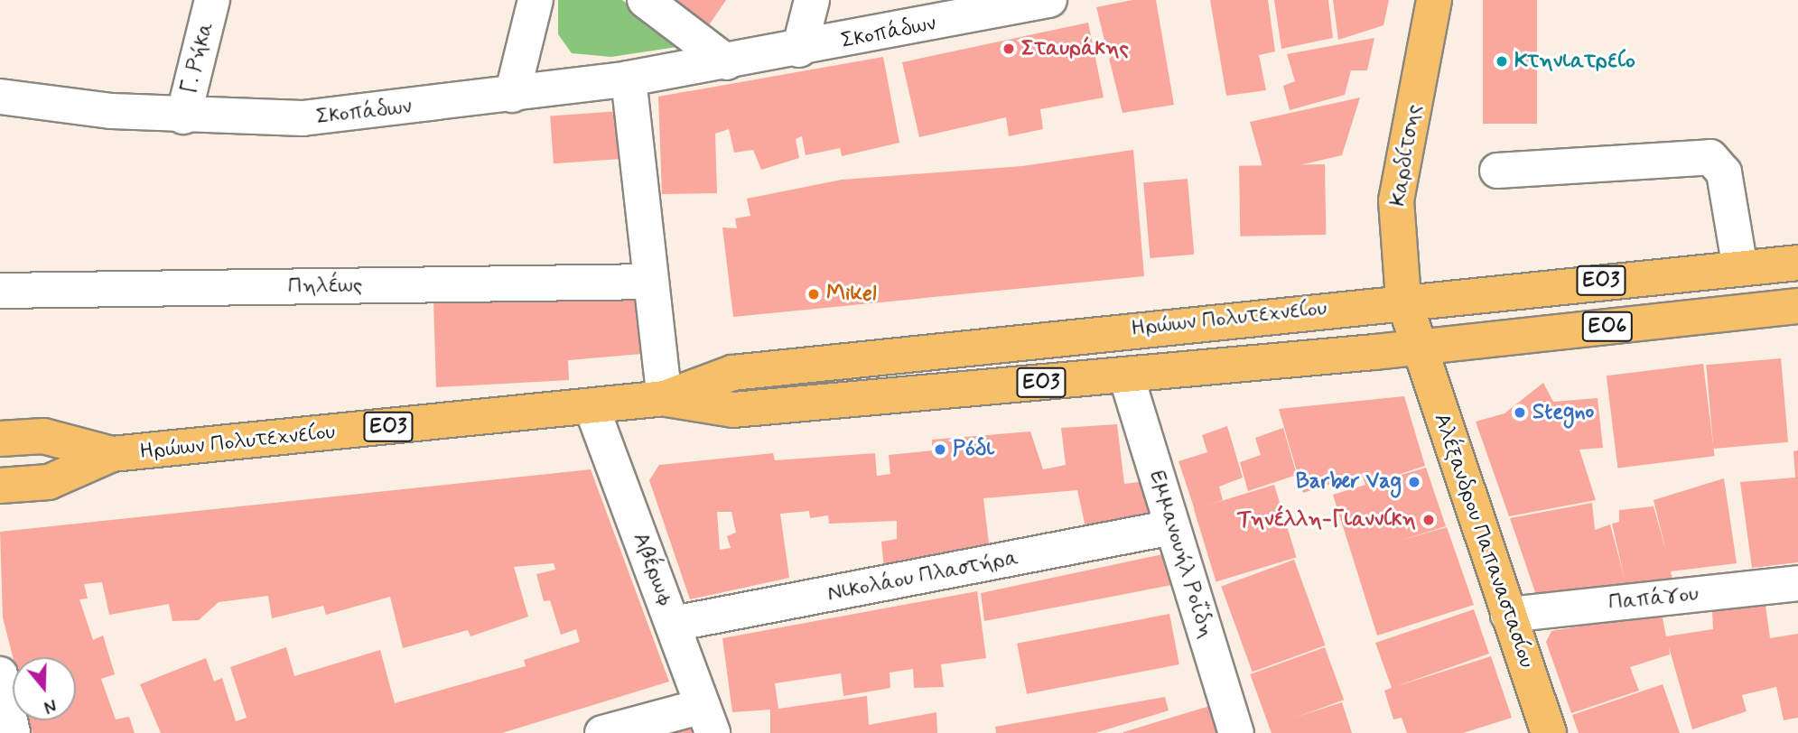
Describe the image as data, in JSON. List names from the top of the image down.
{
  "streets": {
    "main road": [
      "Καρδίτσης",
      "ΕΟ3",
      "Ηρώων Πολυτεχνείου",
      "ΕΟ6",
      "Αλέξανδρου Παπαναστασίου"
    ],
    "street": [
      "Σκοπάδων",
      "Γ. Ρήκα",
      "Πηλέως",
      "Εμμανουήλ Ροΐδη",
      "Αβέρωφ",
      "Νικολάου Πλαστήρα",
      "Παπάγου"
    ]
  },
  "crossings": [
    ["Σκοπάδων", "Γ. Ρήκα"],
    ["Καρδίτσης", "Ηρώων Πολυτεχνείου"],
    ["Καρδίτσης", "Αλέξανδρου Παπαναστασίου"],
    ["Ηρώων Πολυτεχνείου", "Αλέξανδρου Παπαναστασίου"],
    ["Ηρώων Πολυτεχνείου", "Εμμανουήλ Ροΐδη"],
    ["Ηρώων Πολυτεχνείου", "Αβέρωφ"],
    ["Αλέξανδρου Παπαναστασίου", "Παπάγου"],
    ["Εμμανουήλ Ροΐδη", "Νικολάου Πλαστήρα"],
    ["Αβέρωφ", "Νικολάου Πλαστήρα"]
  ],
  "places": [
    "Σταυράκης",
    "Κτηνιατρείο",
    "Mikel",
    "Stegno",
    "Ρόδι",
    "Barber Vag",
    "Τηνέλλη-Γιαννίκη"
  ],
  "north": "bottom"
}
